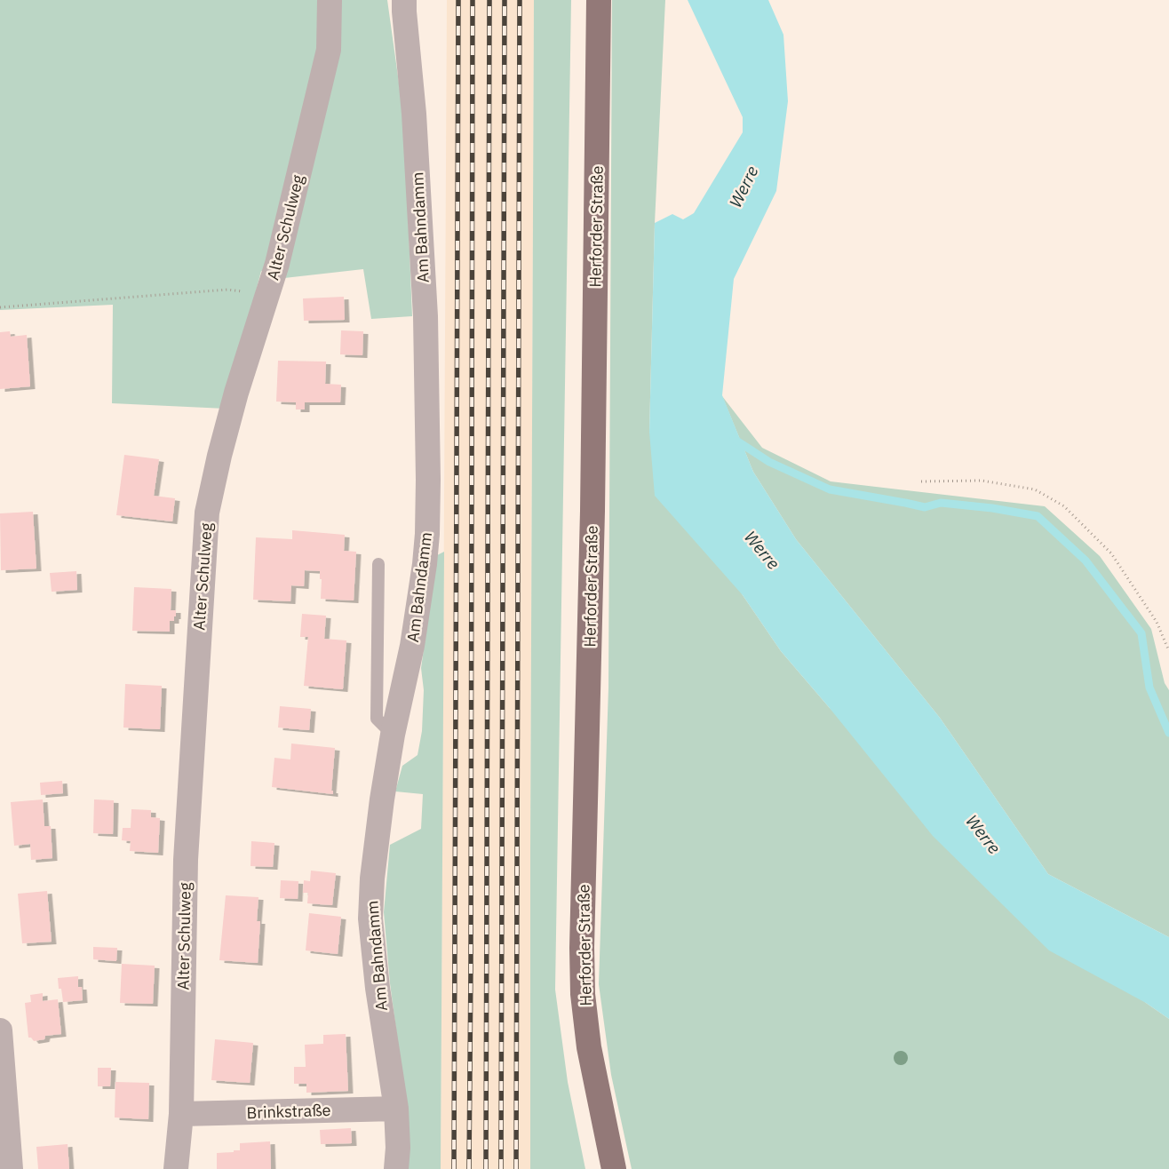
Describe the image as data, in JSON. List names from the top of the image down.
{
  "streets": {
    "main road": ["Herforder Straße"],
    "street": ["Alter Schulweg", "Am Bahndamm", "Brinkstraße"]
  },
  "crossings": [
    ["Alter Schulweg", "Brinkstraße"],
    ["Am Bahndamm", "Brinkstraße"]
  ],
  "water": ["Werre"]
}
